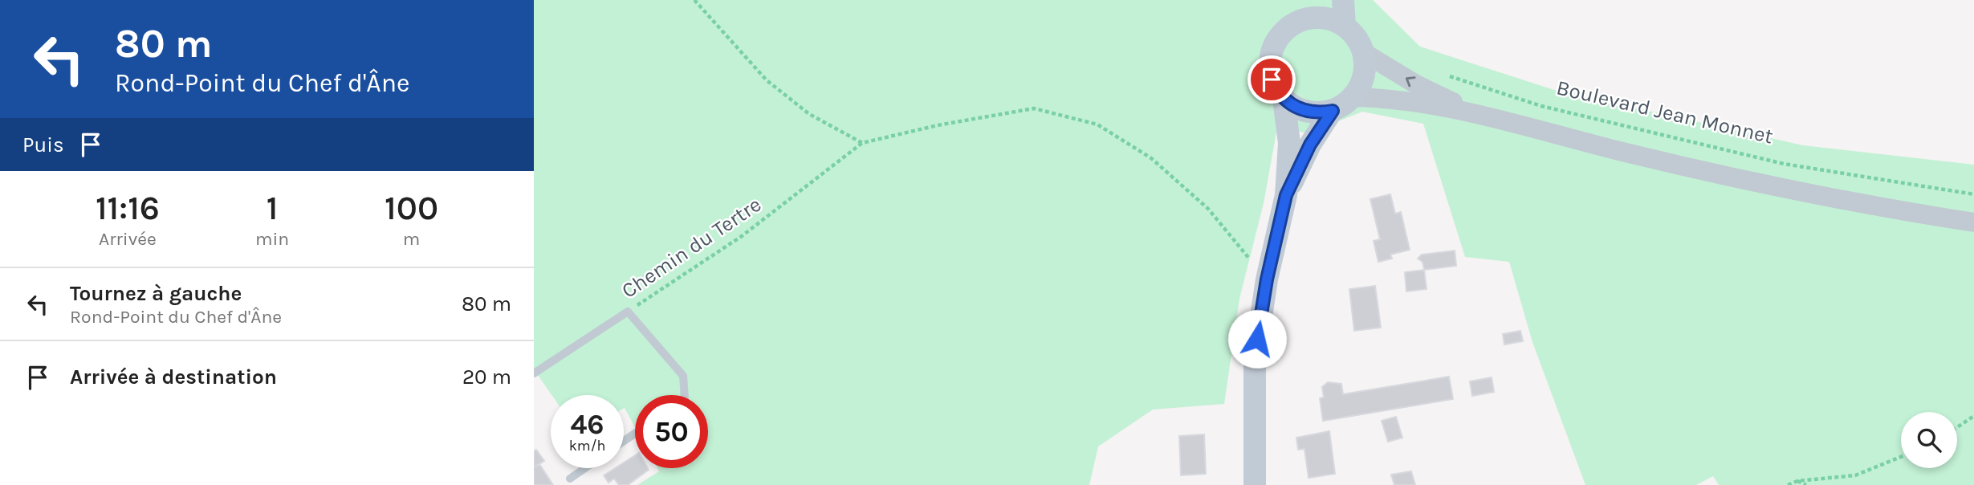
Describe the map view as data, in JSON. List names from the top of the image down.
{
  "streets": {
    "lane": ["Chemin du Tertre"],
    "path": ["Boulevard Jean Monnet"]
  },
  "page": {
    "turn": ["80 m", "Rond-Point du Chef d'Âne"],
    "then": "Puis",
    "eta": [
      "11:16",
      "Arrivée",
      "1",
      "min",
      "100",
      "m"
    ],
    "list": [
      {
        "name": "Tournez à gauche",
        "note": "Rond-Point du Chef d'Âne",
        "value": "80 m"
      },
      {
        "name": "Arrivée à destination",
        "value": "20 m"
      }
    ],
    "speed": "46 km/h",
    "limit": "50"
  }
}
